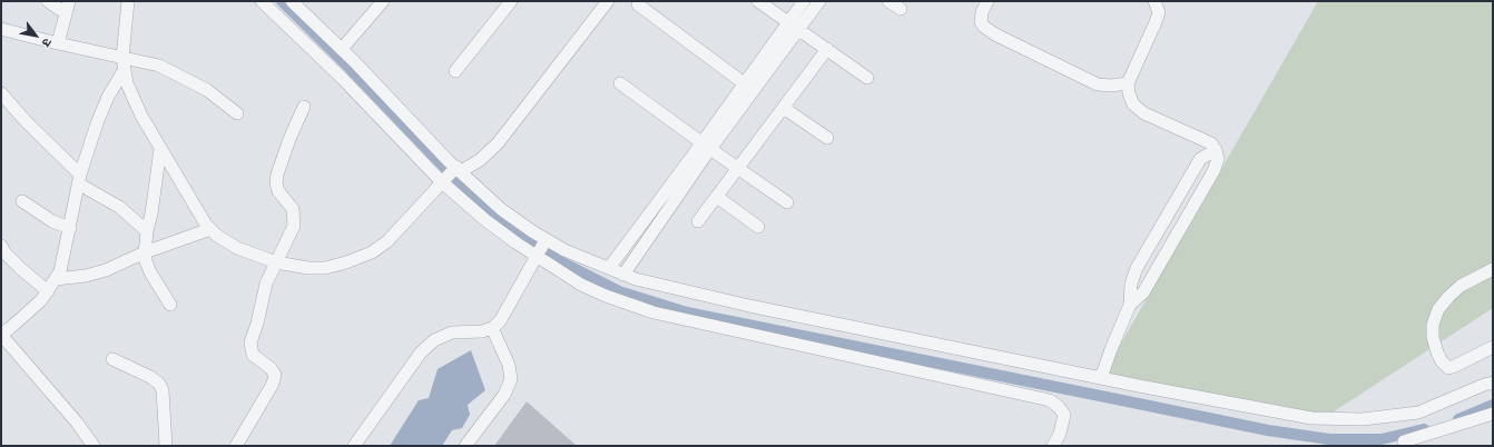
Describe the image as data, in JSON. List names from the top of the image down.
{
  "north": "bottom right"
}
